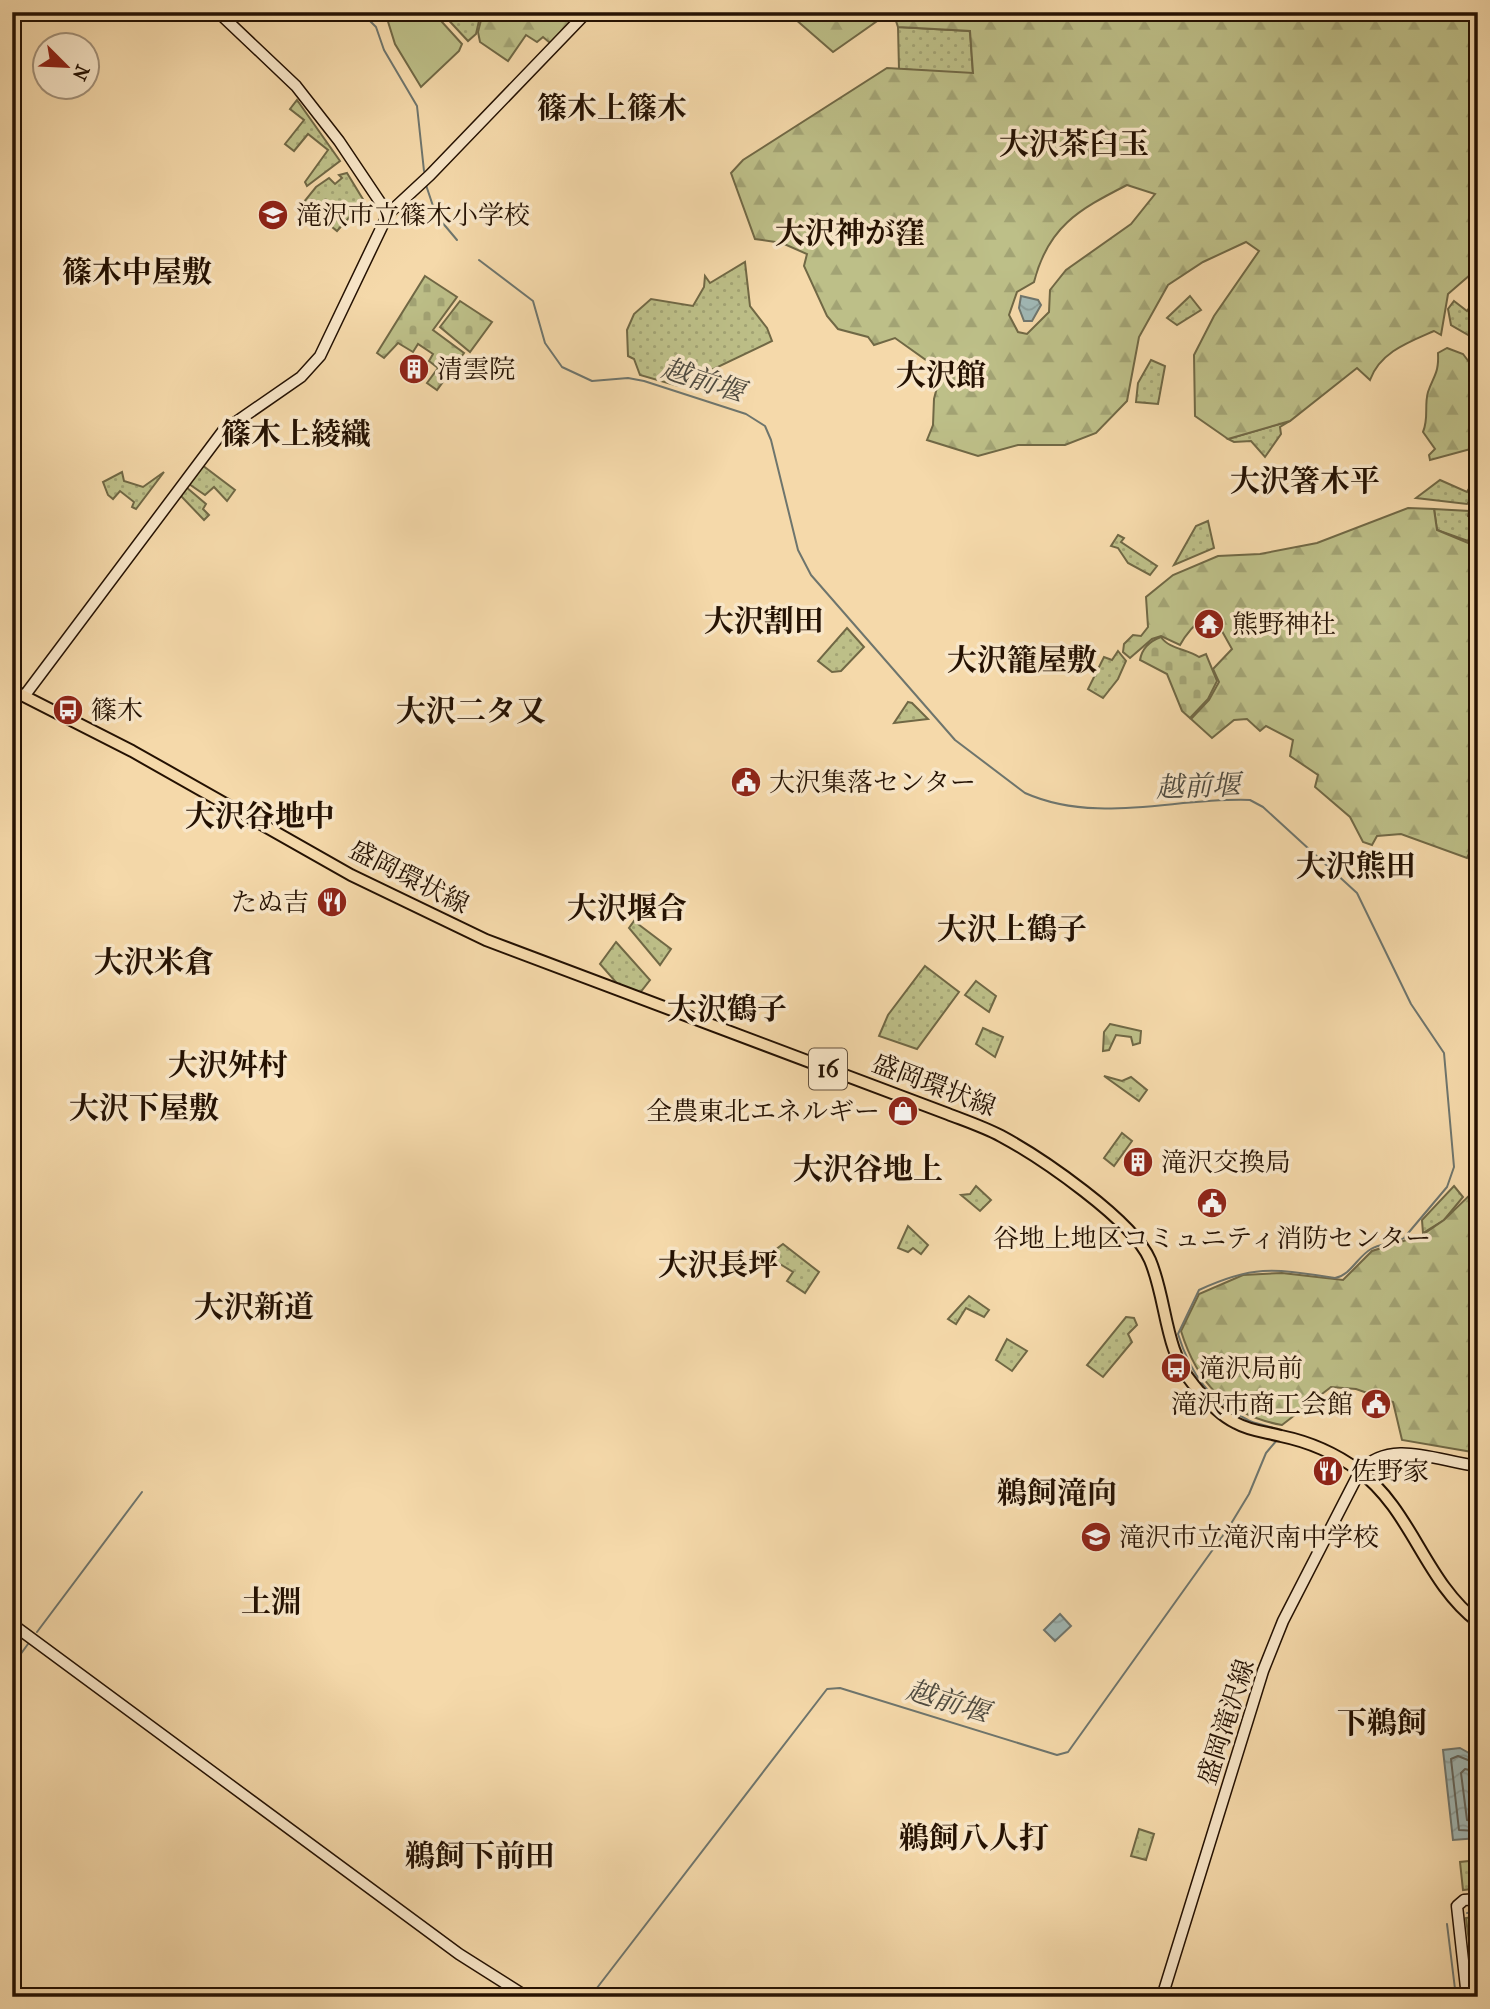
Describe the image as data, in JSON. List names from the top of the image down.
{
  "streets": {
    "main road": ["盛岡環状線", "16"],
    "street": ["盛岡滝沢線"]
  },
  "crossings": [
    ["盛岡環状線", "盛岡滝沢線"]
  ],
  "districts": [
    "篠木上篠木",
    "大沢茶臼玉",
    "大沢神が窪",
    "篠木中屋敷",
    "大沢館",
    "篠木上綾織",
    "大沢箸木平",
    "大沢割田",
    "大沢籠屋敷",
    "大沢二タ又",
    "大沢谷地中",
    "大沢熊田",
    "大沢堰合",
    "大沢上鶴子",
    "大沢米倉",
    "大沢鶴子",
    "大沢舛村",
    "大沢下屋敷",
    "大沢谷地上",
    "大沢長坪",
    "大沢新道",
    "鵜飼滝向",
    "土淵",
    "下鵜飼",
    "鵜飼八人打",
    "鵜飼下前田"
  ],
  "water": ["越前堰"],
  "places": {
    "school or university": ["滝沢市立篠木小学校", "滝沢市立滝沢南中学校"],
    "building": ["清雲院", "滝沢交換局"],
    "temple": ["熊野神社"],
    "bus stop": ["篠木", "滝沢局前"],
    "public building": ["大沢集落センター", "谷地上地区コミュニティ消防センター", "滝沢市商工会館"],
    "restaurant": ["たぬ吉", "佐野家"],
    "shop": ["全農東北エネルギー"]
  },
  "north": "bottom right"
}
